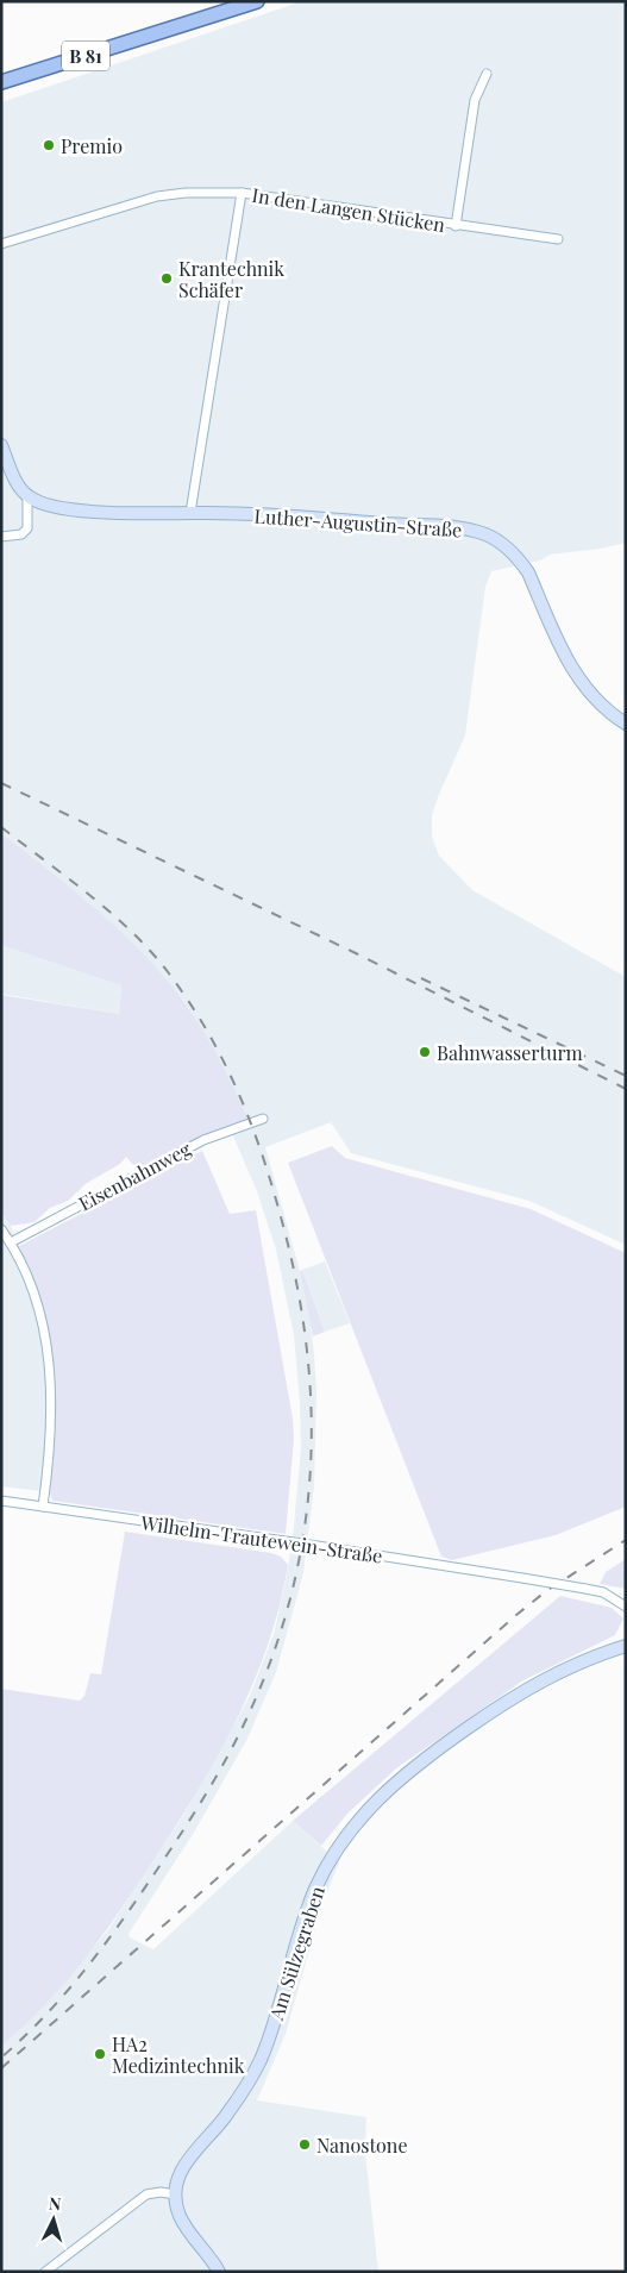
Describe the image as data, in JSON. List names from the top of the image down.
{
  "streets": {
    "main road": ["B 81"],
    "street": [
      "In den Langen Stücken",
      "Luther-Augustin-Straße",
      "Eisenbahnweg",
      "Wilhelm-Trautewein-Straße",
      "Am Sülzegraben"
    ]
  },
  "crossings": [
    ["In den Langen Stücken", "Luther-Augustin-Straße"]
  ],
  "places": [
    "Premio",
    "Krantechnik Schäfer",
    "Bahnwasserturm",
    "HA2 Medizintechnik",
    "Nanostone"
  ],
  "north": "top"
}
